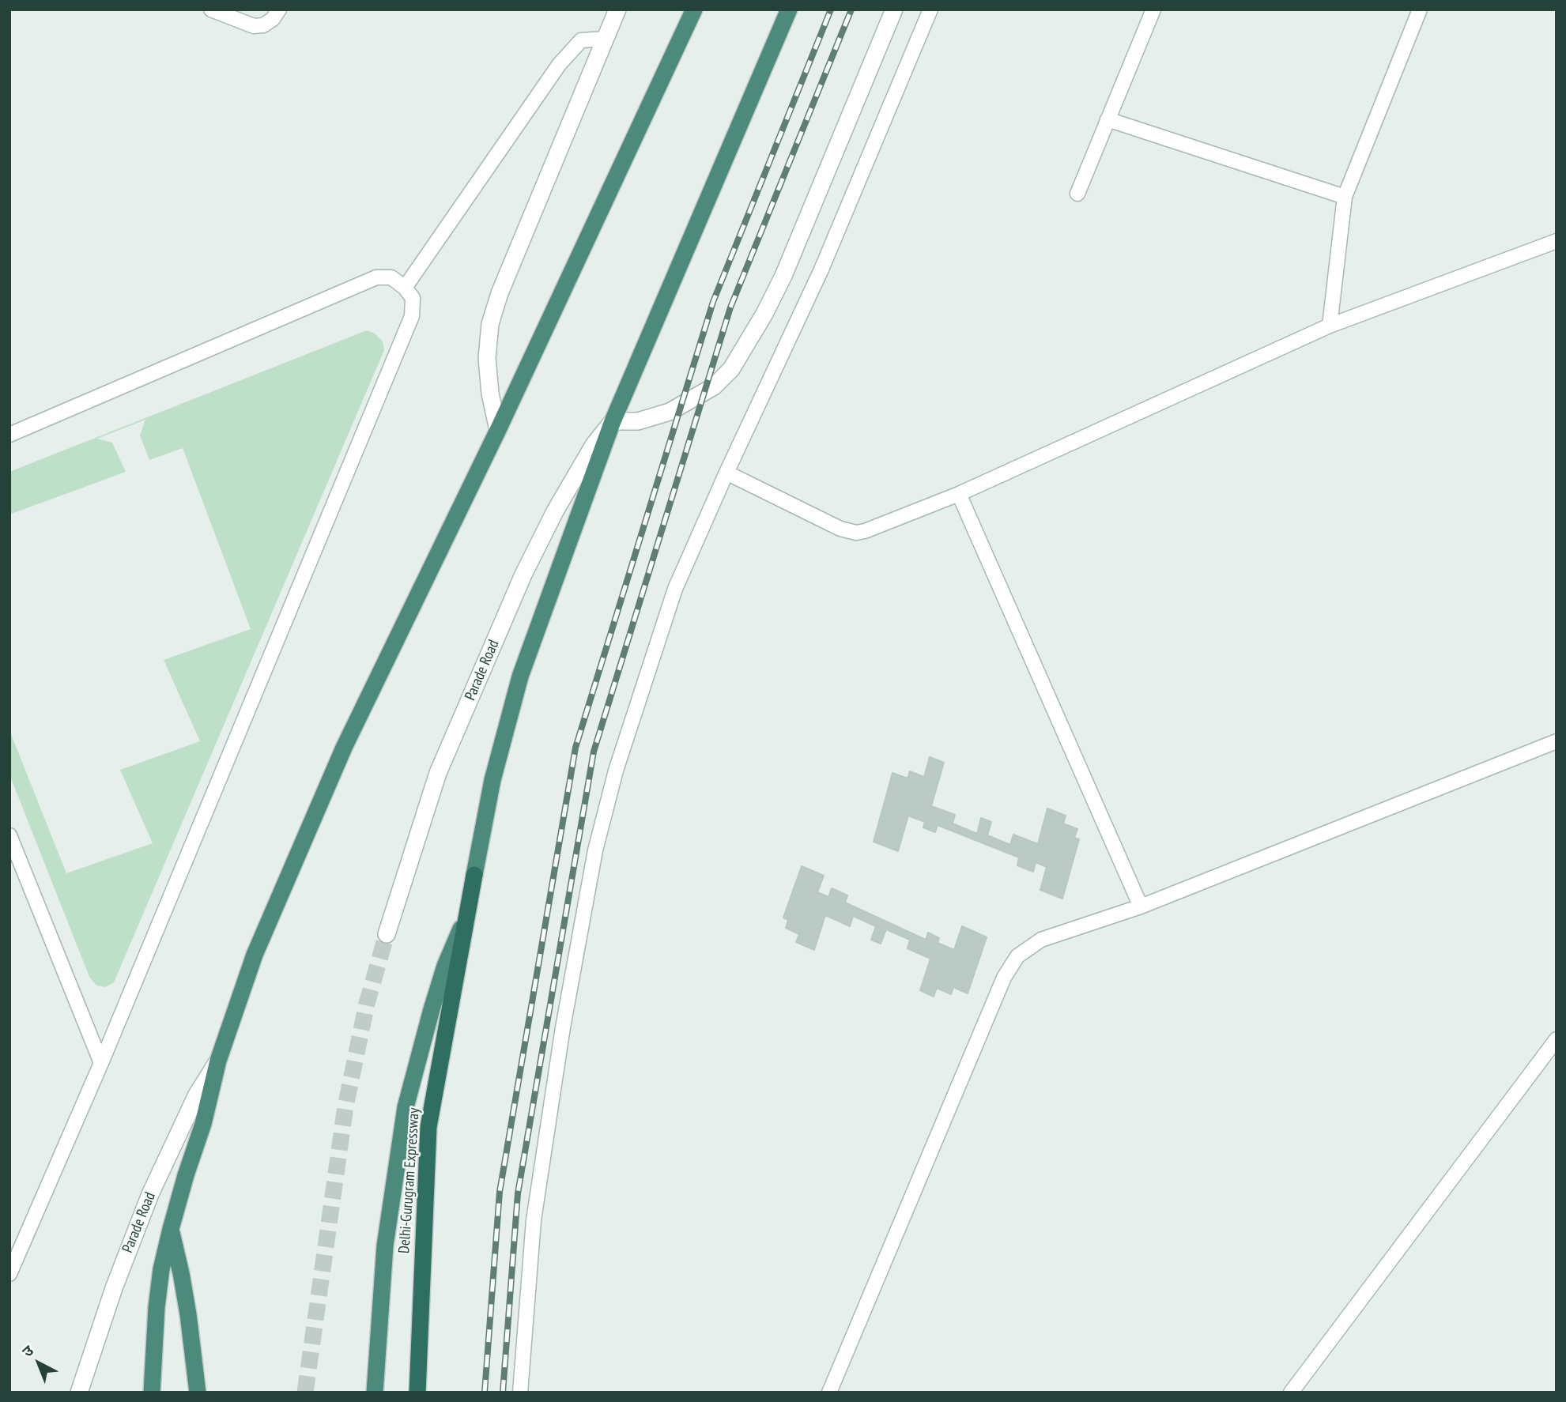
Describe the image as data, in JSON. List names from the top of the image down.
{
  "streets": {
    "highway": ["Delhi-Gurugram Expressway"],
    "street": ["Parade Road"]
  },
  "crossings": [
    ["Parade Road", "Delhi-Gurugram Expressway"]
  ],
  "north": "top left"
}
